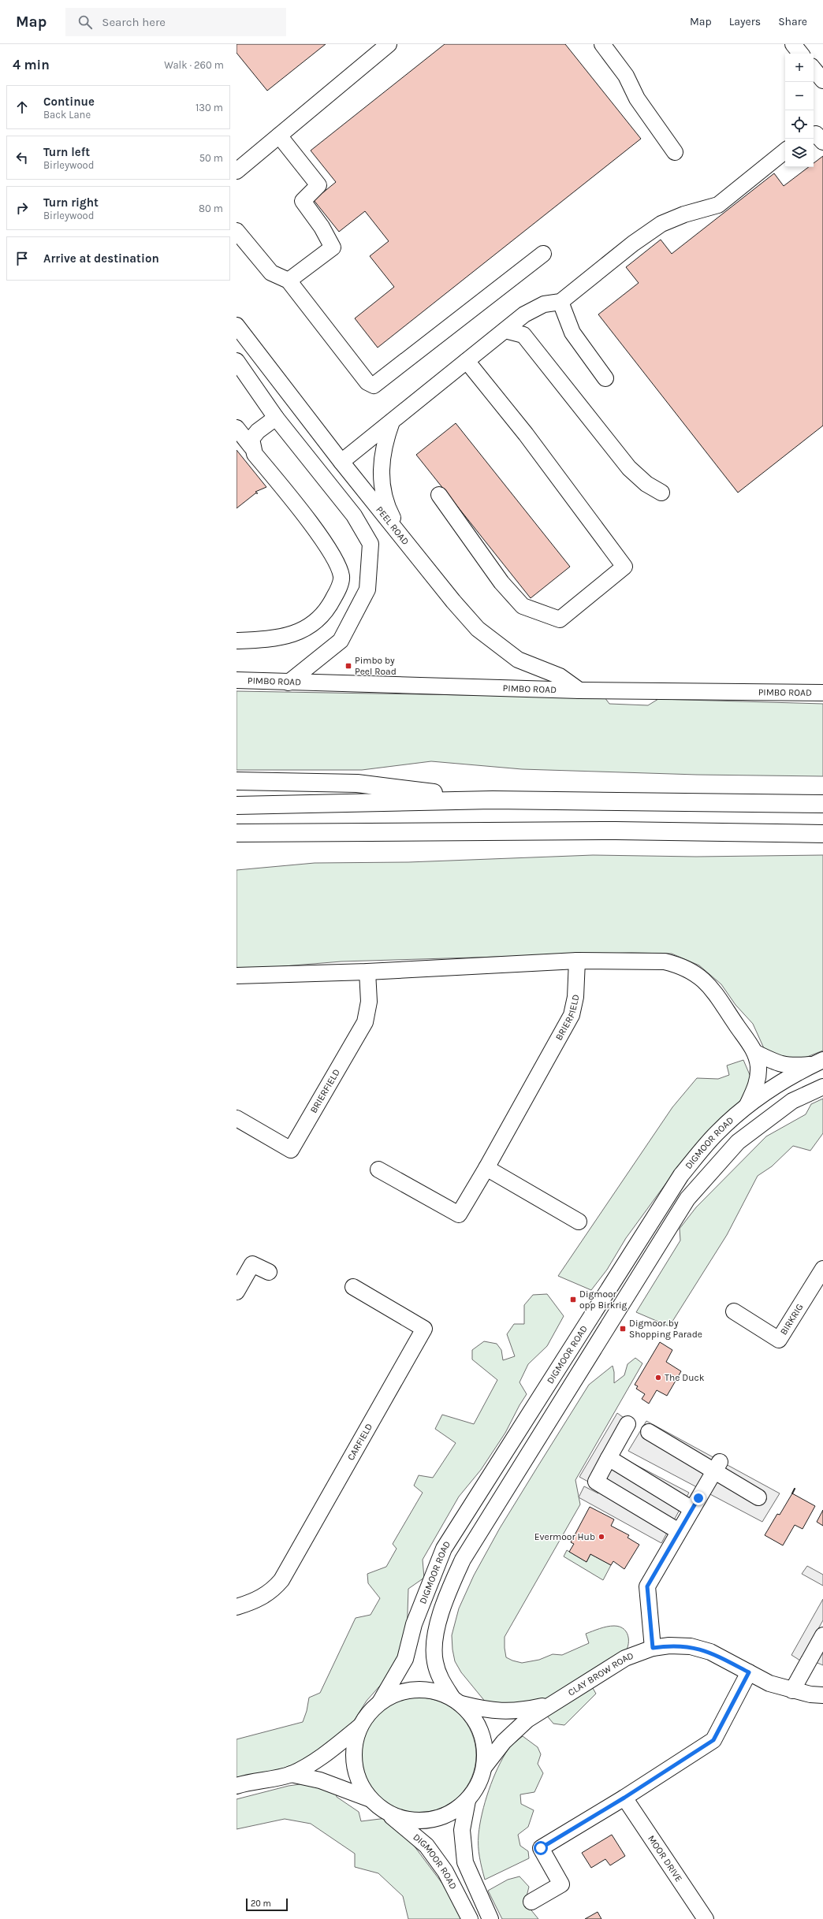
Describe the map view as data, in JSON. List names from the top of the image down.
{
  "streets": {
    "street": [
      "PEEL ROAD",
      "PIMBO ROAD",
      "BRIERFIELD",
      "DIGMOOR ROAD",
      "BIRKRIG",
      "CARFIELD",
      "CLAY BROW ROAD",
      "MOOR DRIVE"
    ]
  },
  "crossings": [
    ["PEEL ROAD", "PIMBO ROAD"],
    ["DIGMOOR ROAD", "CLAY BROW ROAD"]
  ],
  "places": {
    "transit": ["Pimbo by Peel Road", "Digmoor opp Birkrig", "Digmoor by Shopping Parade"],
    "other": ["The Duck", "Evermoor Hub"]
  },
  "scale_bar": "20 m",
  "page": {
    "header": "Map",
    "search": "Search here",
    "nav": ["Map", "Layers", "Share"],
    "heading": ["4 min", "Walk · 260 m"],
    "map_buttons": ["+", "−"],
    "list": [
      ["Continue", "Back Lane", "130 m"],
      ["Turn left", "Birleywood", "50 m"],
      ["Turn right", "Birleywood", "80 m"],
      "Arrive at destination"
    ],
    "scale": "20 m"
  }
}
